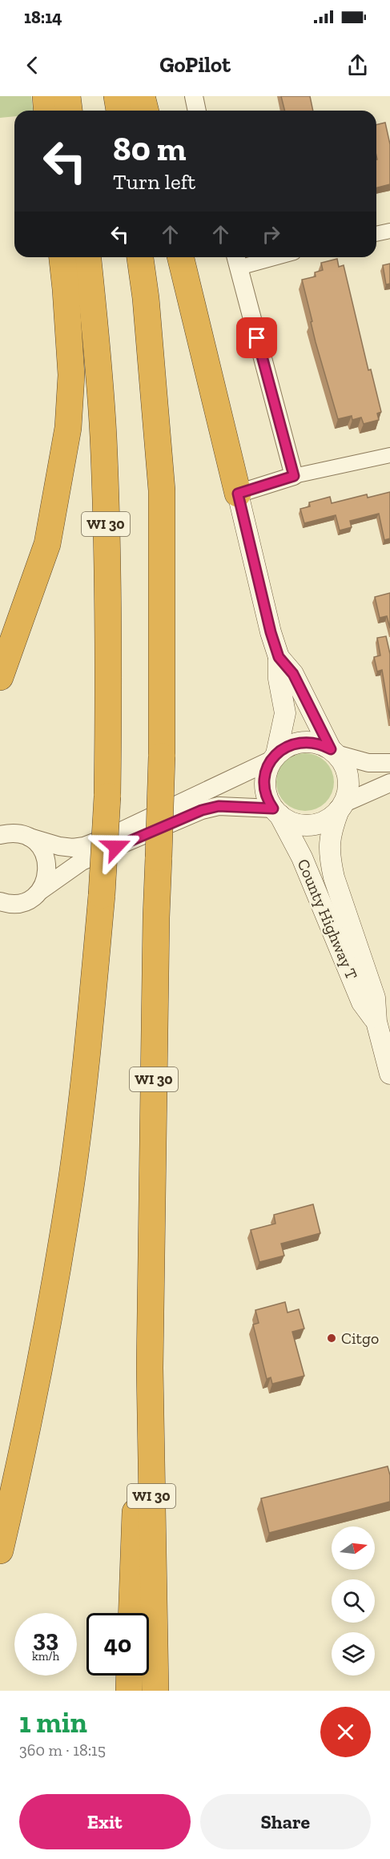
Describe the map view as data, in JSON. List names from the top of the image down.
{
  "streets": {
    "highway": ["WI 30"],
    "main road": ["County Highway T"]
  },
  "places": ["Citgo"],
  "north": "right",
  "page": {
    "status": "18:14",
    "header": "GoPilot",
    "turn": ["80 m", "Turn left"],
    "speed": "33 km/h",
    "limit": "40",
    "heading": ["1 min", "360 m · 18:15"],
    "buttons": ["Exit", "Share"]
  }
}
